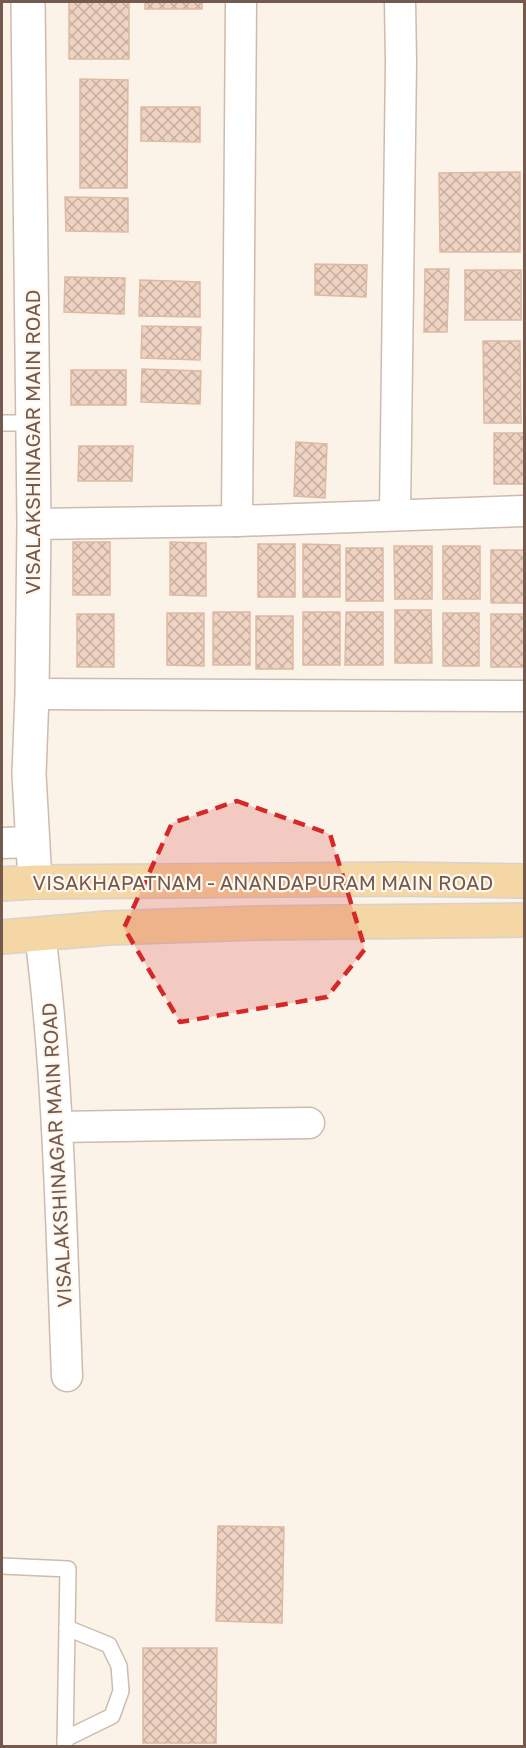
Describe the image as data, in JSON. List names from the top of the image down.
{
  "streets": {
    "main road": ["VISAKHAPATNAM - ANANDAPURAM MAIN ROAD"],
    "street": ["VISALAKSHINAGAR MAIN ROAD"]
  },
  "crossings": [
    ["VISALAKSHINAGAR MAIN ROAD", "VISAKHAPATNAM - ANANDAPURAM MAIN ROAD"]
  ]
}
